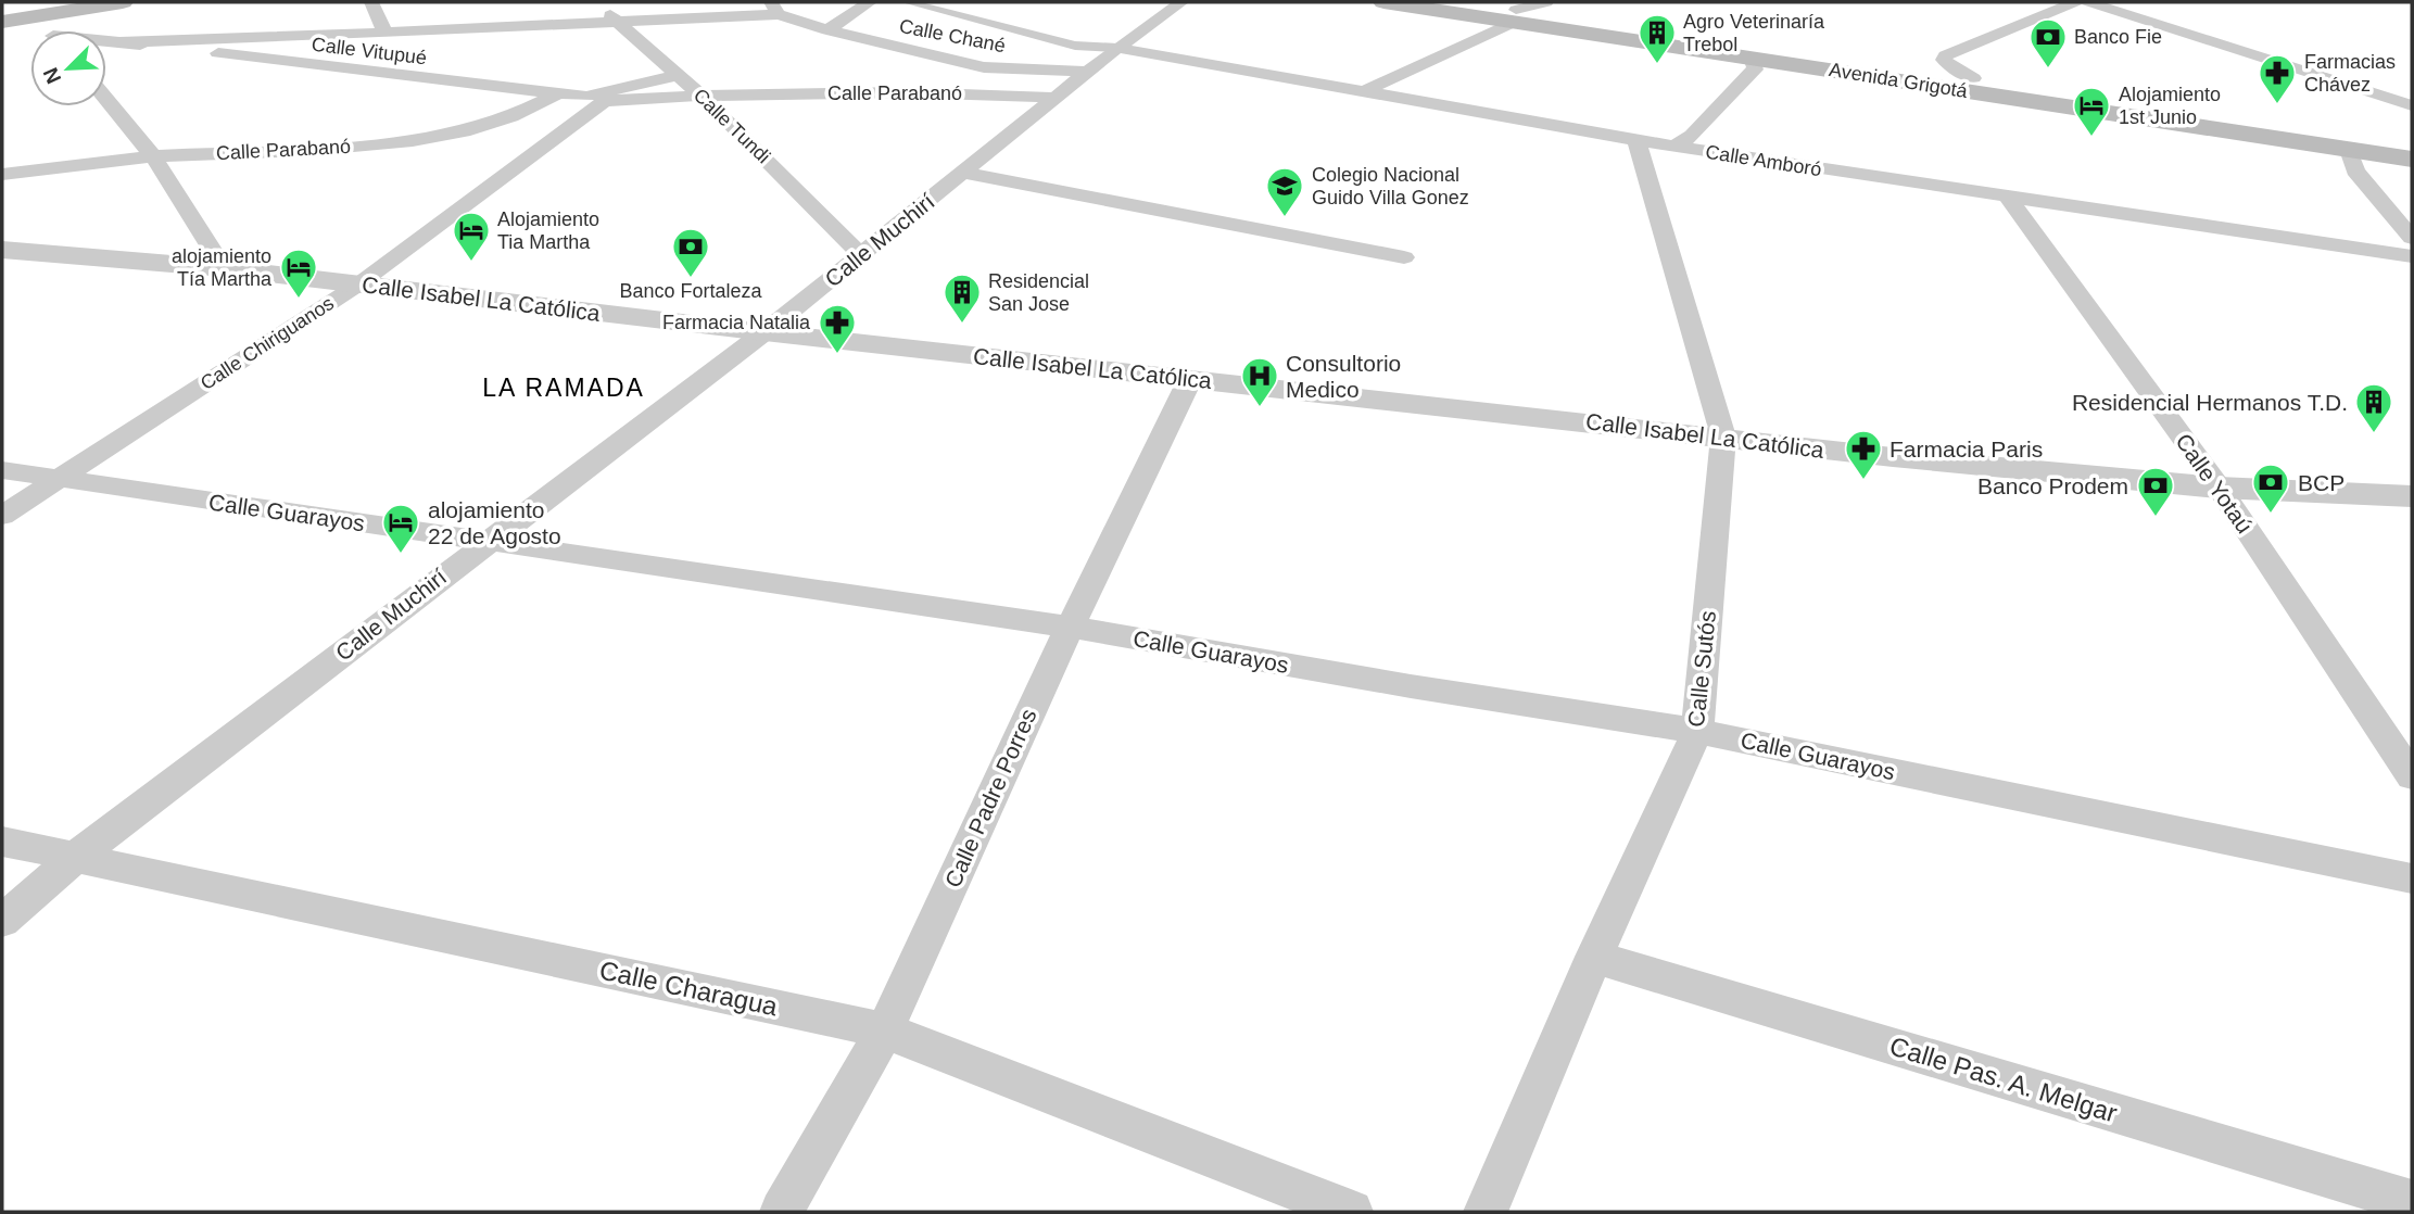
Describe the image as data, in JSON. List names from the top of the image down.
{
  "streets": {
    "main road": ["Avenida Grigotá"],
    "street": [
      "Calle Chané",
      "Calle Vitupué",
      "Calle Parabanó",
      "Calle Tundi",
      "Calle Amboró",
      "Calle Muchirí",
      "Calle Isabel La Católica",
      "Calle Chiriguanos",
      "Calle Yotaú",
      "Calle Guarayos",
      "Calle Sutós",
      "Calle Padre Porres",
      "Calle Charagua",
      "Calle Pas. A. Melgar"
    ]
  },
  "crossings": [
    ["Calle Chané", "Calle Muchirí"],
    ["Calle Vitupué", "Calle Parabanó"],
    ["Calle Vitupué", "Calle Tundi"],
    ["Calle Vitupué", "Calle Chiriguanos"],
    ["Calle Parabanó", "Calle Tundi"],
    ["Calle Parabanó", "Calle Muchirí"],
    ["Calle Parabanó", "Calle Chiriguanos"],
    ["Calle Tundi", "Calle Muchirí"],
    ["Calle Amboró", "Calle Muchirí"],
    ["Calle Amboró", "Calle Yotaú"],
    ["Calle Amboró", "Calle Sutós"],
    ["Calle Muchirí", "Calle Isabel La Católica"],
    ["Calle Muchirí", "Calle Guarayos"],
    ["Calle Muchirí", "Calle Charagua"],
    ["Calle Isabel La Católica", "Calle Chiriguanos"],
    ["Calle Isabel La Católica", "Calle Yotaú"],
    ["Calle Isabel La Católica", "Calle Sutós"],
    ["Calle Isabel La Católica", "Calle Padre Porres"],
    ["Calle Chiriguanos", "Calle Guarayos"],
    ["Calle Guarayos", "Calle Sutós"],
    ["Calle Guarayos", "Calle Padre Porres"],
    ["Calle Sutós", "Calle Pas. A. Melgar"],
    ["Calle Padre Porres", "Calle Charagua"]
  ],
  "districts": ["LA RAMADA"],
  "places": {
    "building": ["Agro Veterinaría Trebol", "Residencial San Jose", "Residencial Hermanos T.D."],
    "bank": [
      "Banco Fie",
      "Banco Fortaleza",
      "BCP",
      "Banco Prodem"
    ],
    "pharmacy": ["Farmacias Chávez", "Farmacia Natalia", "Farmacia Paris"],
    "hotel": [
      "Alojamiento 1st Junio",
      "Alojamiento Tia Martha",
      "alojamiento Tía Martha",
      "alojamiento 22 de Agosto"
    ],
    "school or university": ["Colegio Nacional Guido Villa Gonez"],
    "hospital": ["Consultorio Medico"]
  },
  "north": "bottom left"
}
